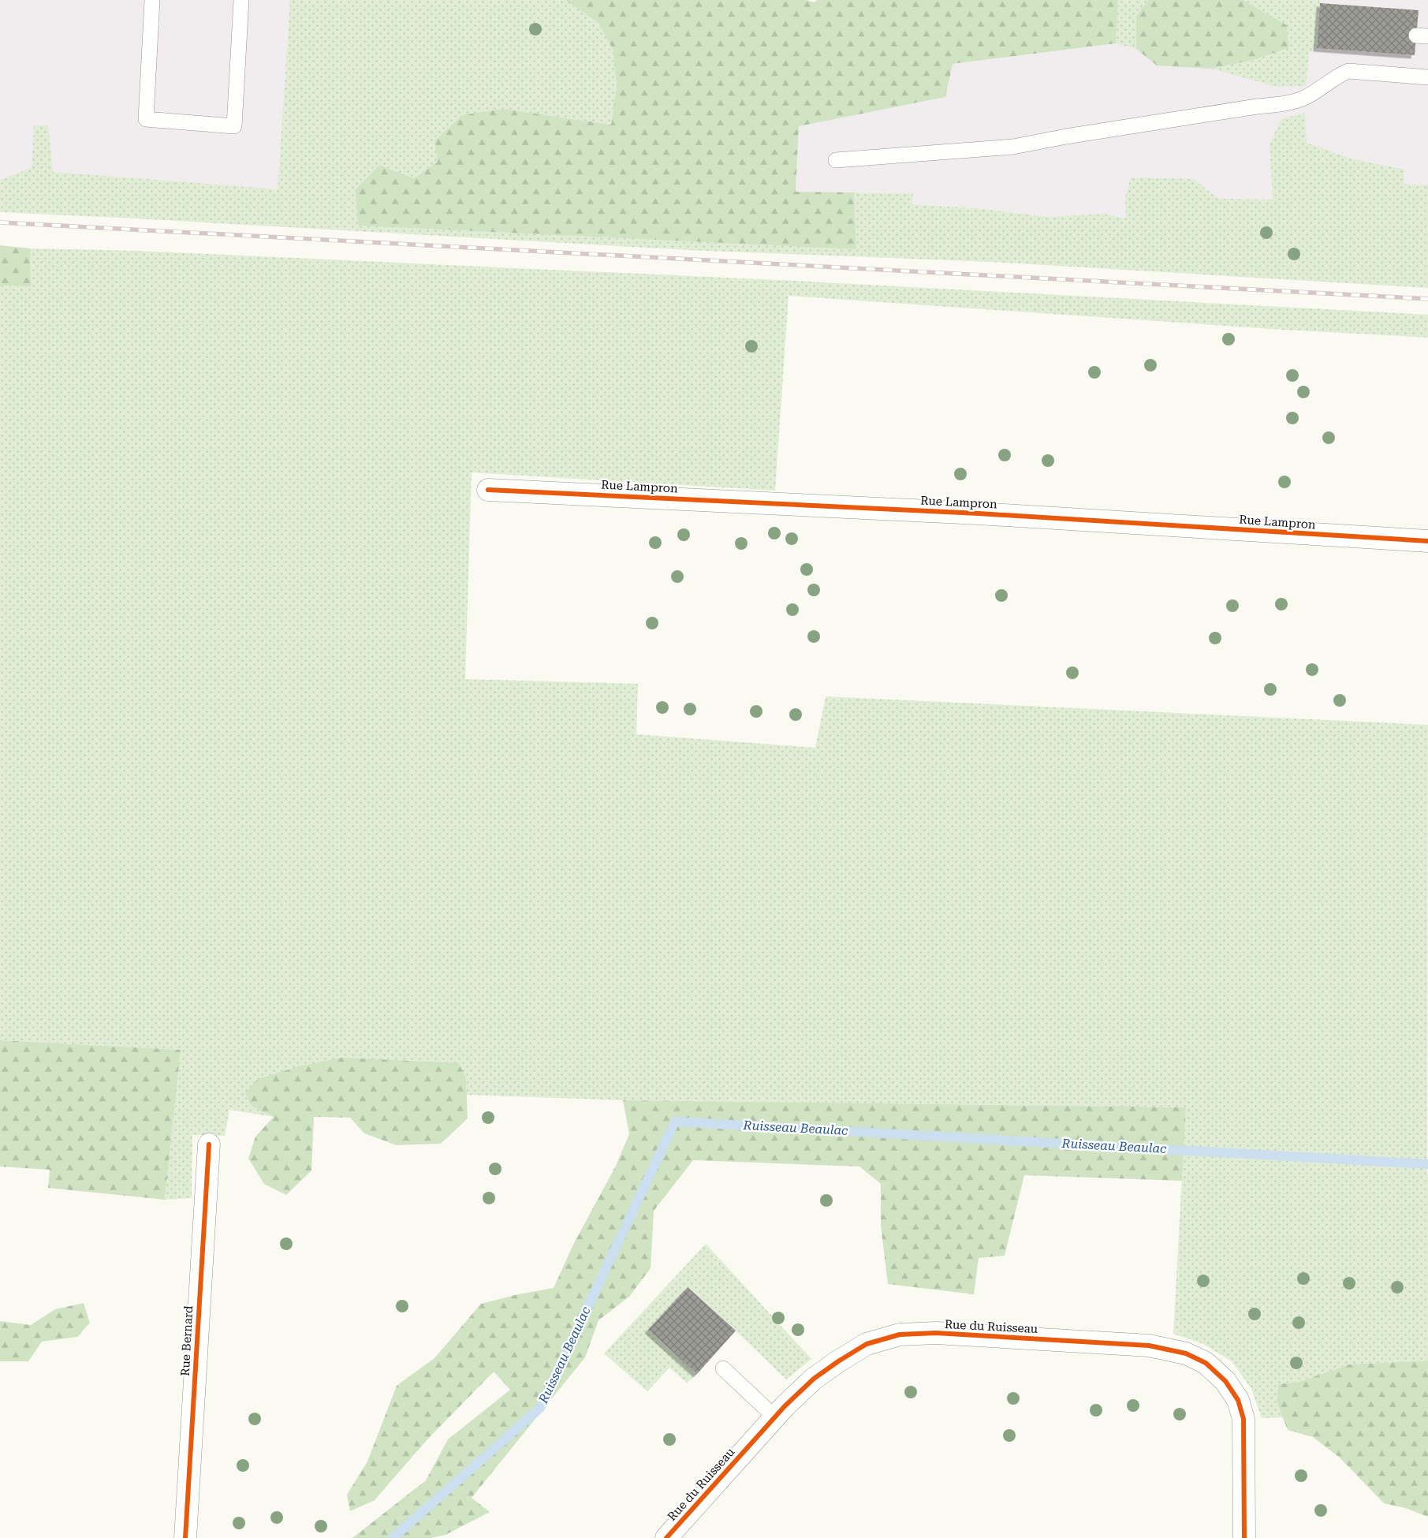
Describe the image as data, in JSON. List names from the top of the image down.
{
  "streets": {
    "street": ["Rue Lampron", "Rue du Ruisseau", "Rue Bernard"]
  },
  "water": ["Ruisseau Beaulac"]
}
